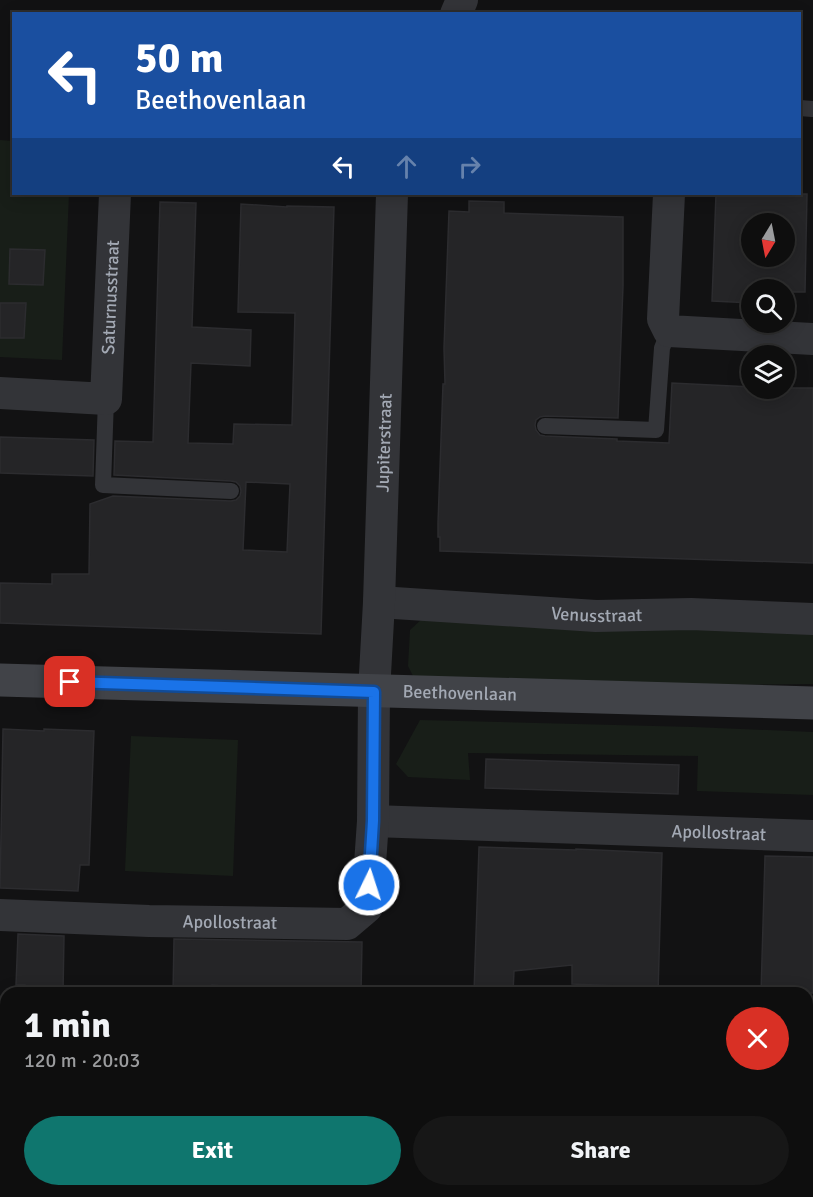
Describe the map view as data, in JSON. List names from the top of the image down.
{
  "streets": {
    "street": [
      "Saturnusstraat",
      "Jupiterstraat",
      "Venusstraat",
      "Beethovenlaan",
      "Apollostraat"
    ]
  },
  "crossings": [
    ["Jupiterstraat", "Venusstraat"],
    ["Jupiterstraat", "Beethovenlaan"],
    ["Jupiterstraat", "Apollostraat"],
    ["Beethovenlaan", "Apollostraat"]
  ],
  "north": "bottom",
  "page": {
    "turn": ["50 m", "Beethovenlaan"],
    "heading": ["1 min", "120 m · 20:03"],
    "buttons": ["Exit", "Share"]
  }
}
